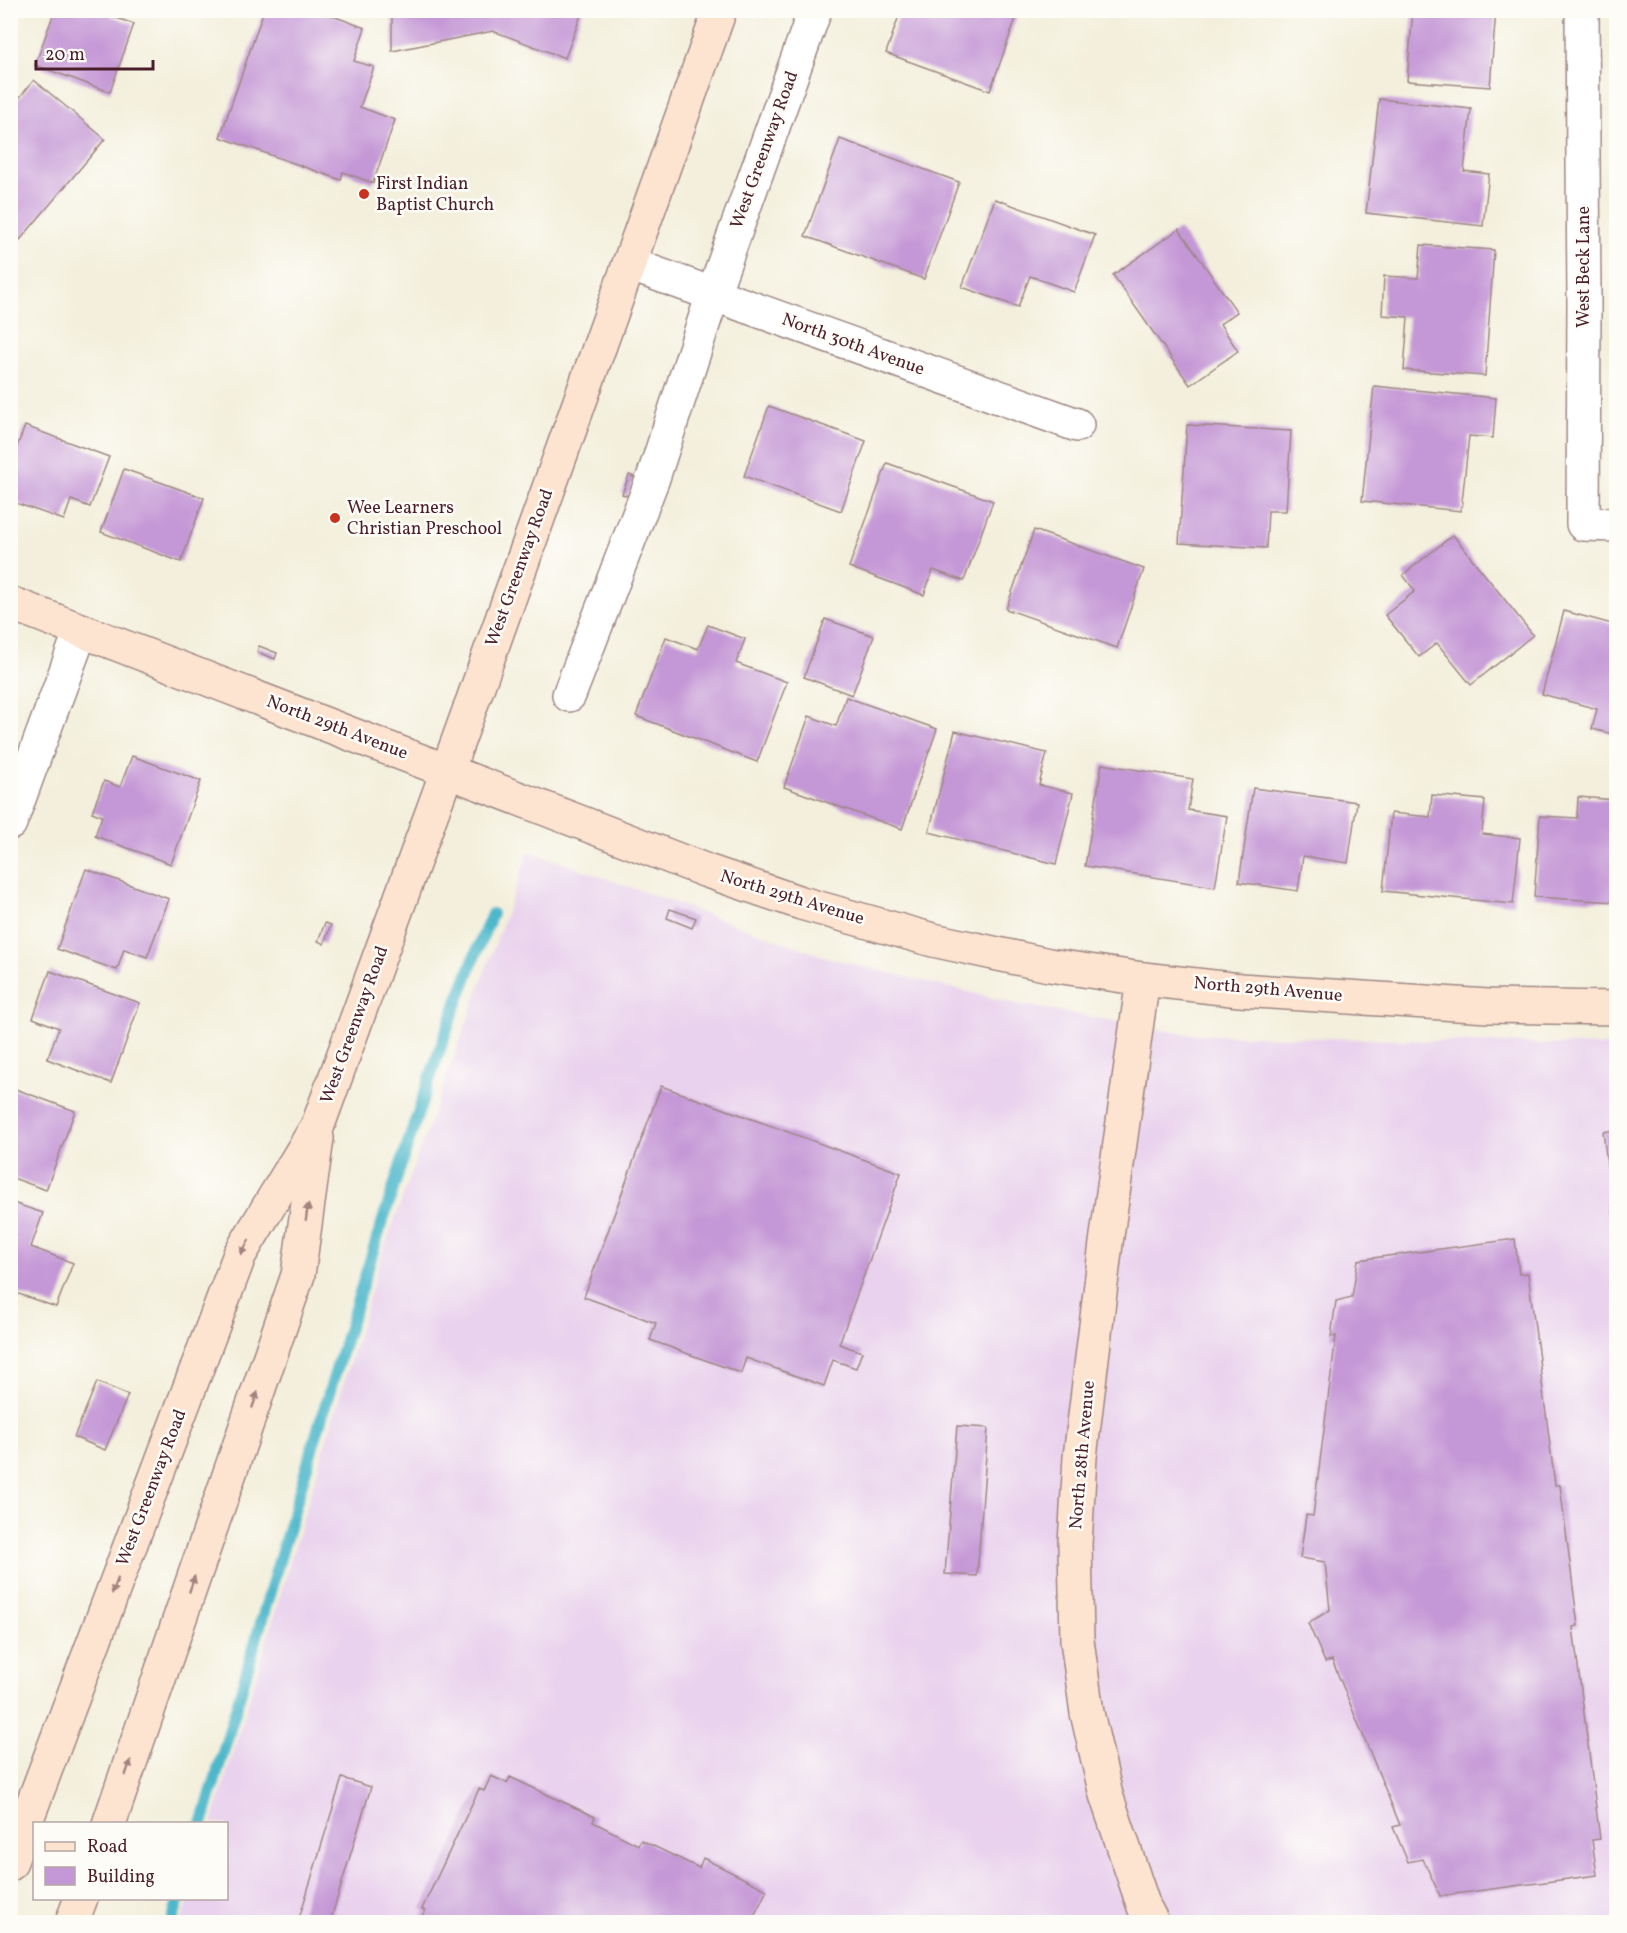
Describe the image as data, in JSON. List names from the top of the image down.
{
  "streets": {
    "main road": ["West Greenway Road", "North 29th Avenue", "North 28th Avenue"],
    "street": ["West Beck Lane", "North 30th Avenue"]
  },
  "crossings": [
    ["West Greenway Road", "North 30th Avenue"],
    ["West Greenway Road", "North 29th Avenue"],
    ["North 29th Avenue", "North 28th Avenue"]
  ],
  "places": ["First Indian Baptist Church", "Wee Learners Christian Preschool"],
  "legend": ["Road", "Building"],
  "scale_bar": "20 m"
}
